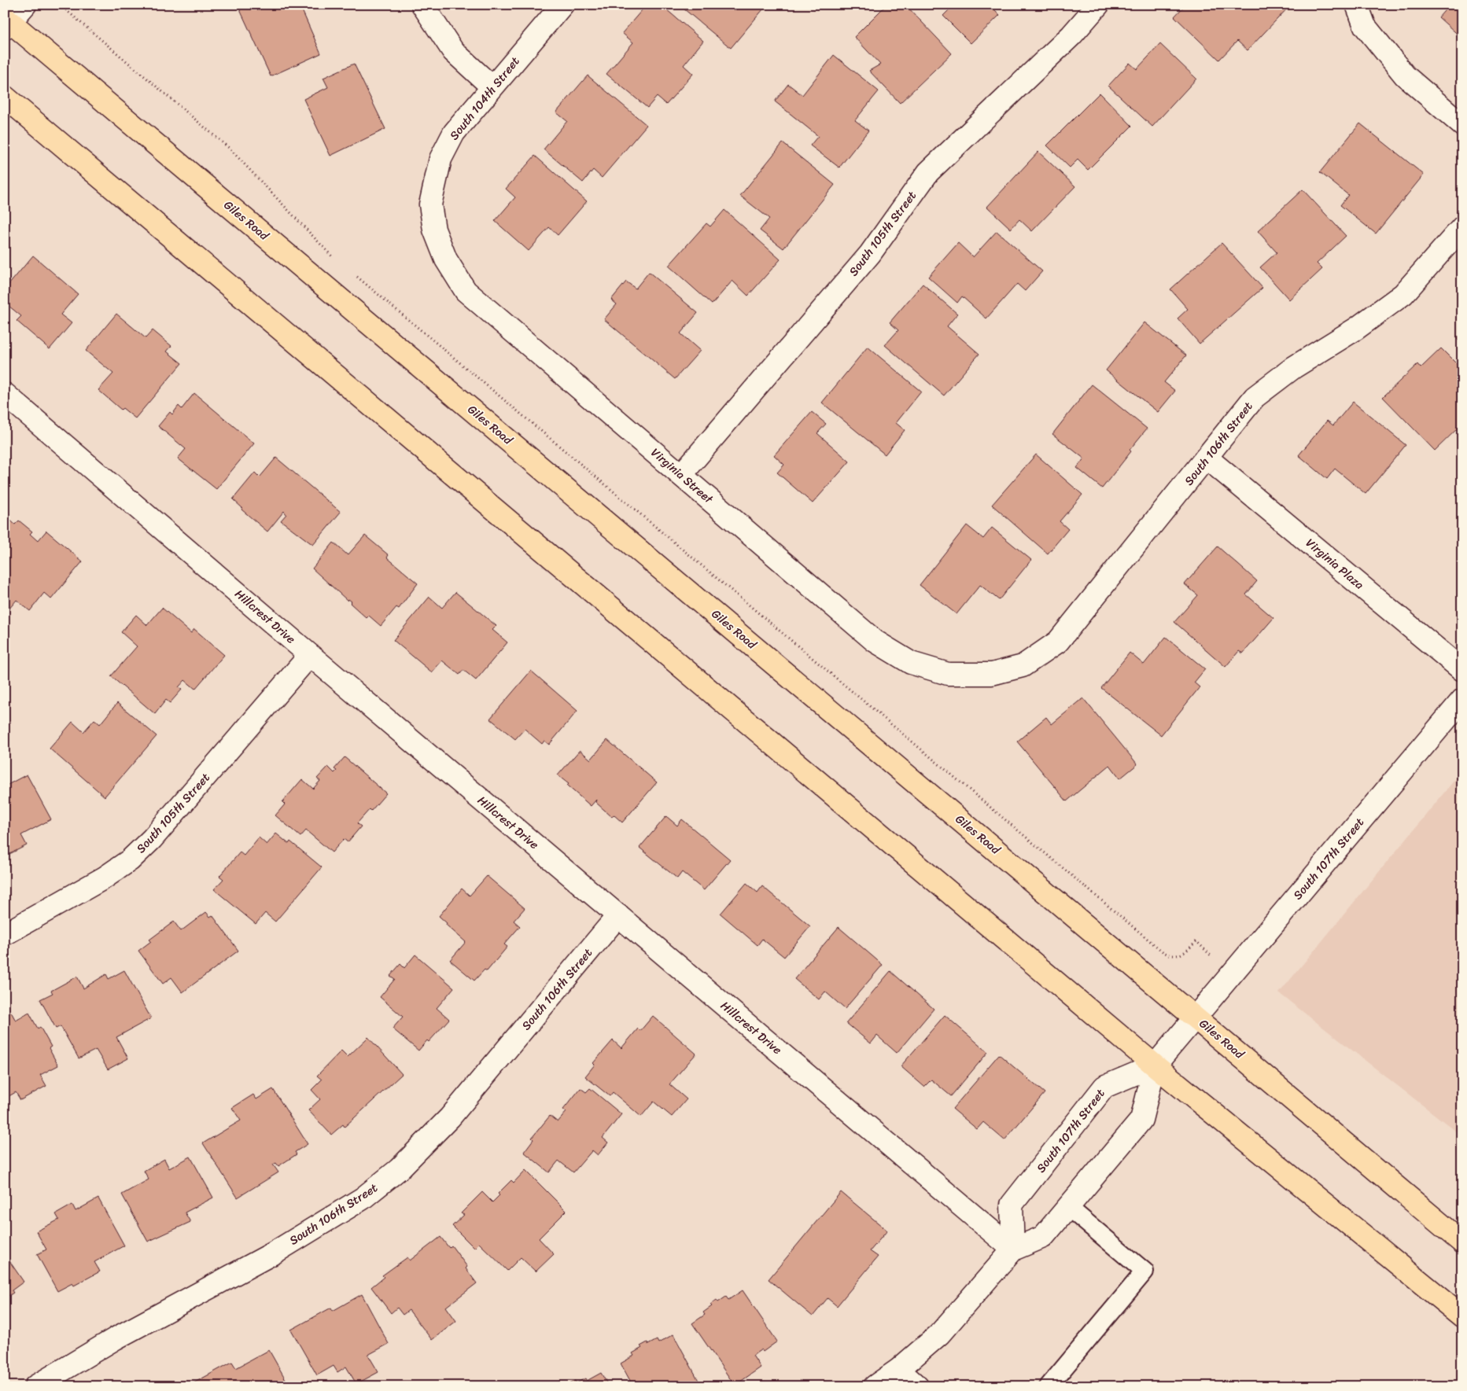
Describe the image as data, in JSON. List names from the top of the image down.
{
  "streets": {
    "main road": ["Giles Road"],
    "street": [
      "South 104th Street",
      "South 105th Street",
      "South 106th Street",
      "Virginia Street",
      "Virginia Plaza",
      "Hillcrest Drive",
      "South 107th Street"
    ]
  },
  "crossings": [
    ["South 104th Street", "Virginia Street"],
    ["Giles Road", "South 107th Street"],
    ["South 105th Street", "Virginia Street"],
    ["South 105th Street", "Hillcrest Drive"],
    ["South 106th Street", "Virginia Street"],
    ["South 106th Street", "Virginia Plaza"],
    ["South 106th Street", "Hillcrest Drive"],
    ["Hillcrest Drive", "South 107th Street"]
  ]
}
